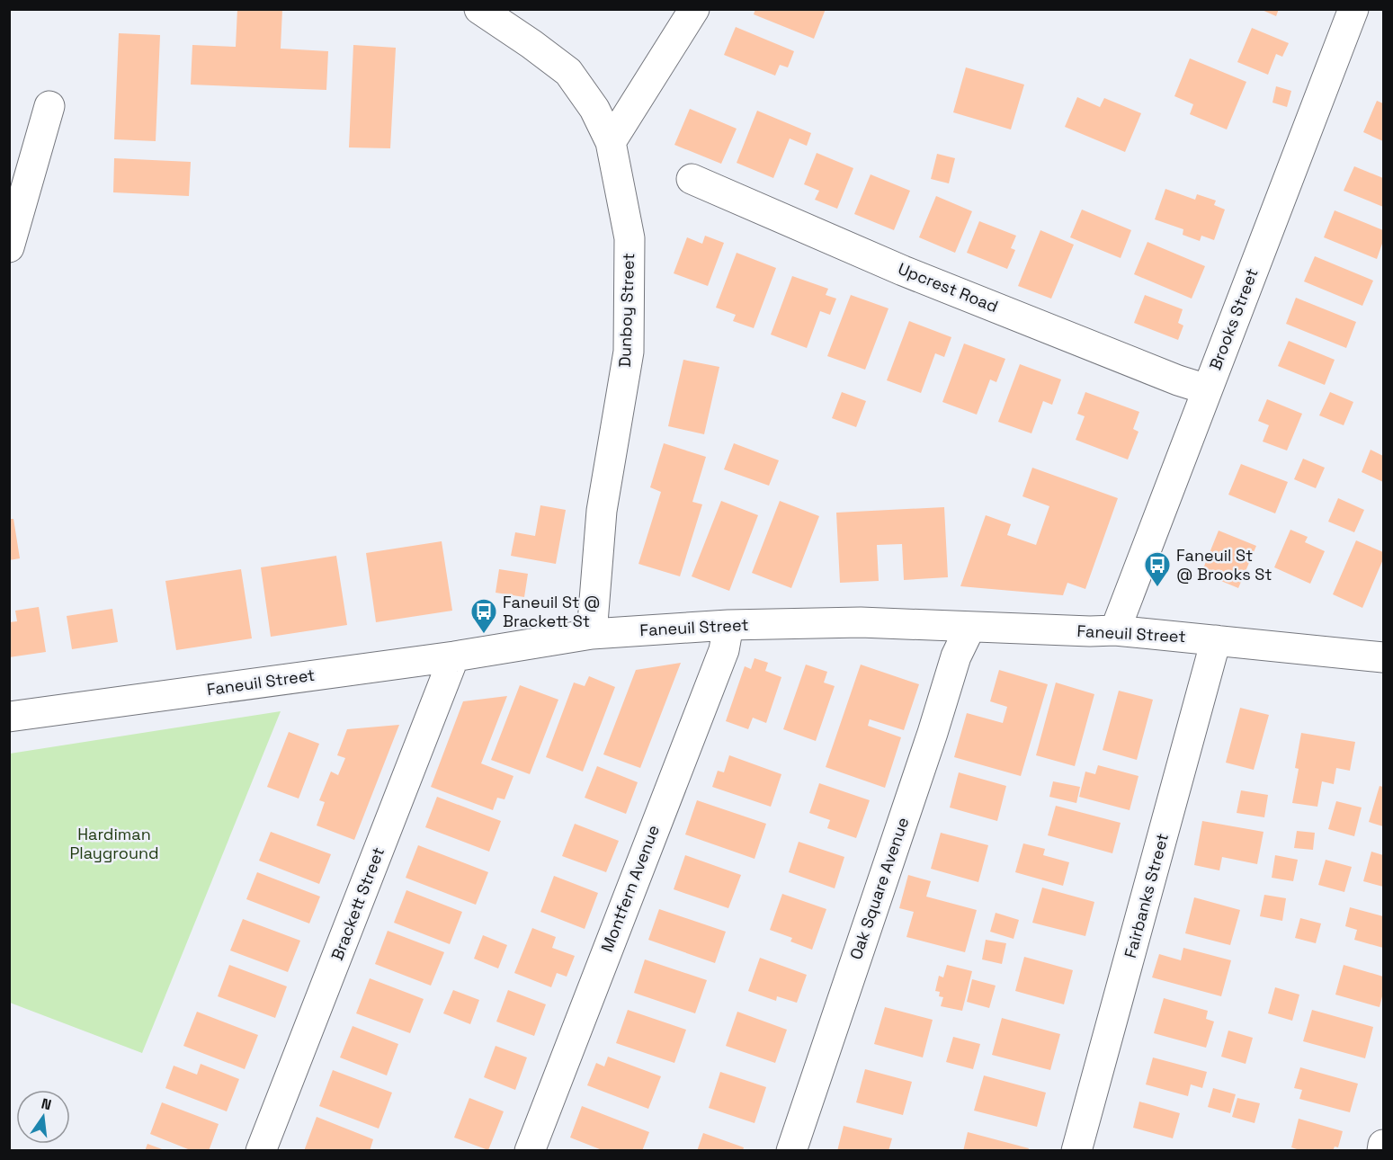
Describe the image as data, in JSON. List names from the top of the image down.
{
  "streets": {
    "street": [
      "Upcrest Road",
      "Dunboy Street",
      "Brooks Street",
      "Faneuil Street",
      "Montfern Avenue",
      "Oak Square Avenue",
      "Fairbanks Street",
      "Brackett Street"
    ]
  },
  "crossings": [
    ["Upcrest Road", "Brooks Street"],
    ["Dunboy Street", "Faneuil Street"],
    ["Brooks Street", "Faneuil Street"],
    ["Faneuil Street", "Montfern Avenue"],
    ["Faneuil Street", "Oak Square Avenue"],
    ["Faneuil Street", "Fairbanks Street"],
    ["Faneuil Street", "Brackett Street"]
  ],
  "parks": ["Hardiman Playground"],
  "places": {
    "bus stop": ["Faneuil St @ Brooks St", "Faneuil St @ Brackett St"]
  },
  "north": "top"
}
